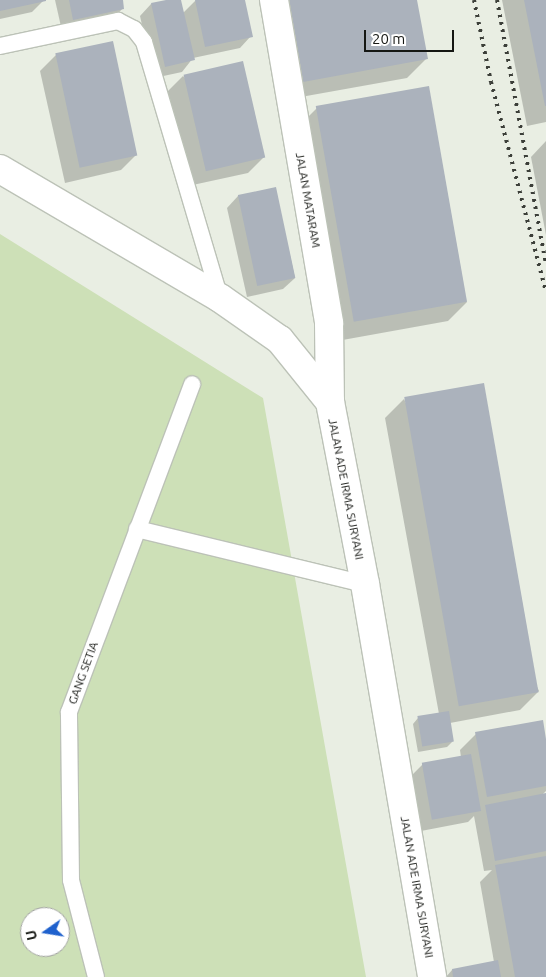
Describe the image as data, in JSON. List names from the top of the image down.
{
  "streets": {
    "main road": ["JALAN MATARAM", "JALAN ADE IRMA SURYANI"],
    "lane": ["GANG SETIA"]
  },
  "crossings": [
    ["JALAN MATARAM", "JALAN ADE IRMA SURYANI"]
  ],
  "scale_bar": "20 m",
  "north": "left"
}
